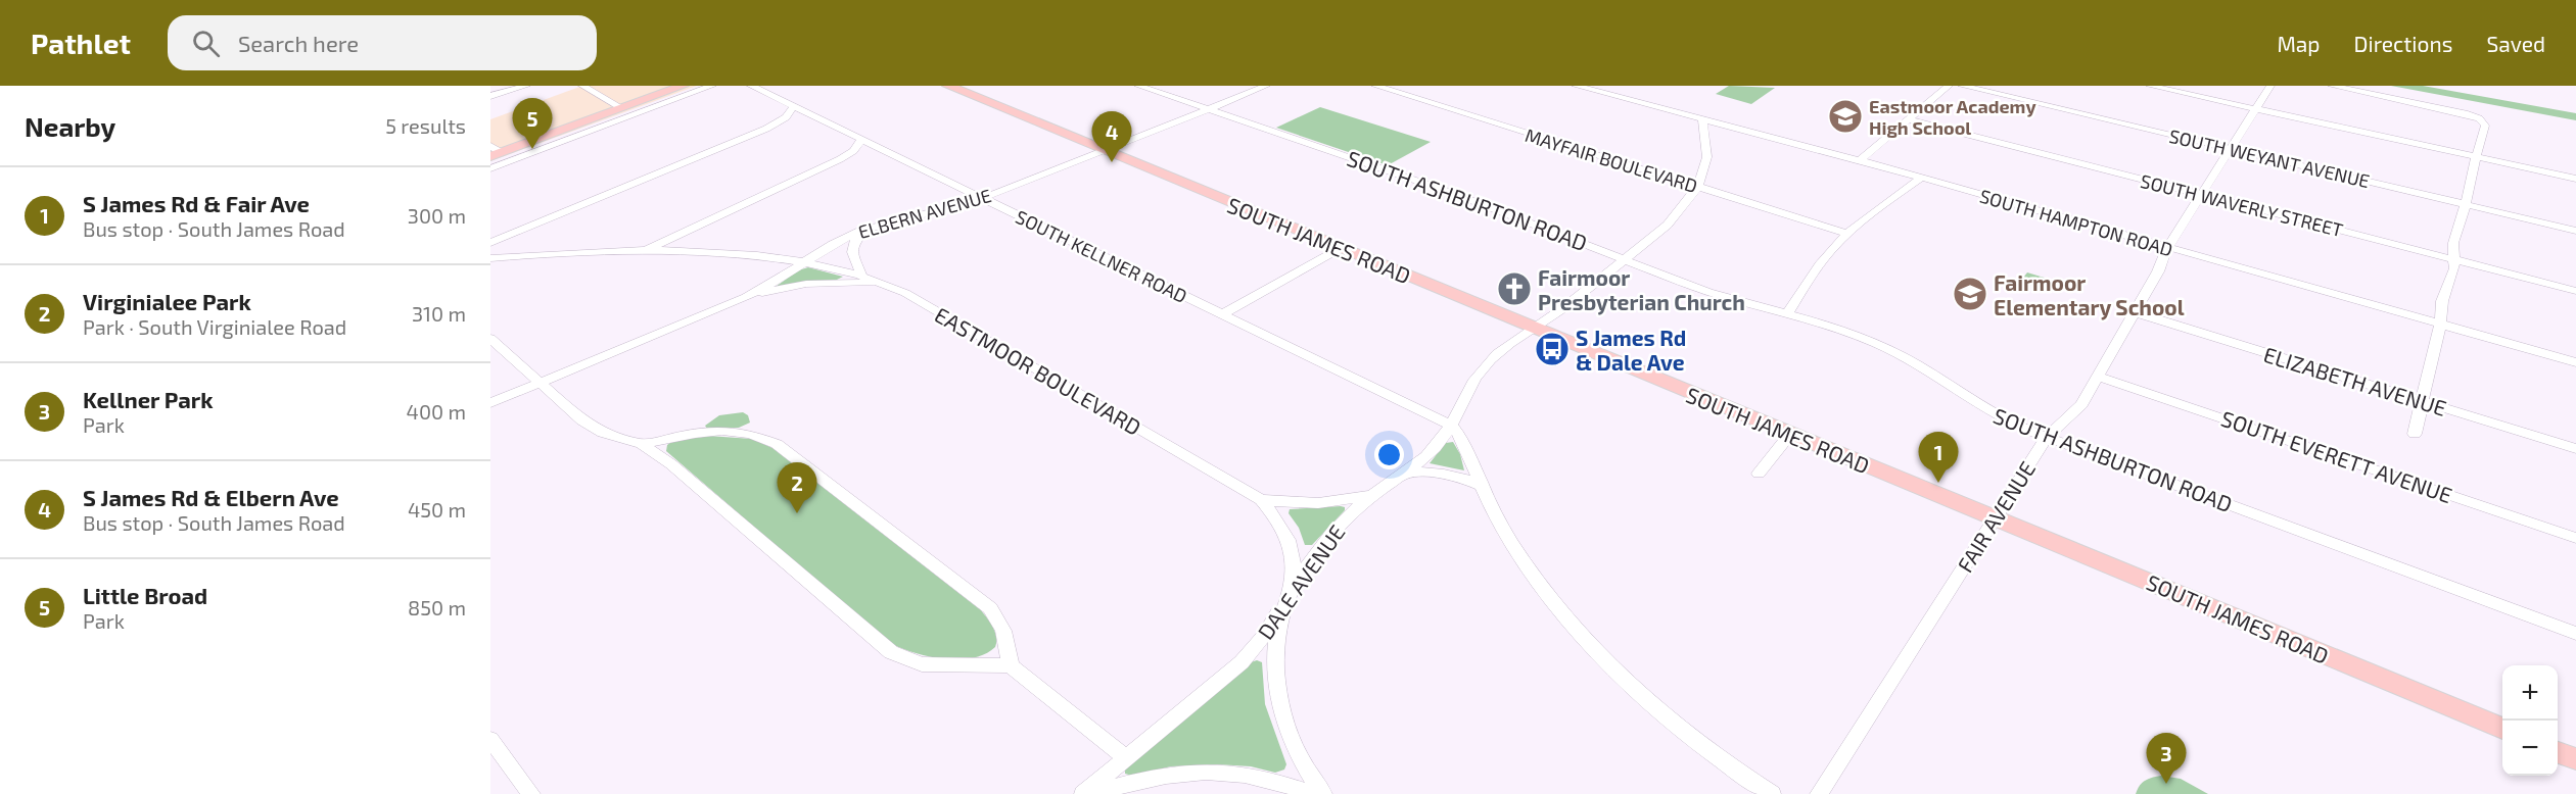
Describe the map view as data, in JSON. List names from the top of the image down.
{
  "streets": {
    "main road": ["SOUTH JAMES ROAD"],
    "street": [
      "SOUTH WEYANT AVENUE",
      "MAYFAIR BOULEVARD",
      "SOUTH ASHBURTON ROAD",
      "SOUTH WAVERLY STREET",
      "ELBERN AVENUE",
      "SOUTH HAMPTON ROAD",
      "SOUTH KELLNER ROAD",
      "EASTMOOR BOULEVARD",
      "ELIZABETH AVENUE",
      "SOUTH EVERETT AVENUE",
      "FAIR AVENUE",
      "DALE AVENUE"
    ]
  },
  "crossings": [
    ["SOUTH WEYANT AVENUE", "FAIR AVENUE"],
    ["MAYFAIR BOULEVARD", "DALE AVENUE"],
    ["SOUTH ASHBURTON ROAD", "ELBERN AVENUE"],
    ["SOUTH ASHBURTON ROAD", "FAIR AVENUE"],
    ["SOUTH ASHBURTON ROAD", "DALE AVENUE"],
    ["SOUTH WAVERLY STREET", "FAIR AVENUE"],
    ["ELBERN AVENUE", "SOUTH JAMES ROAD"],
    ["ELBERN AVENUE", "SOUTH KELLNER ROAD"],
    ["ELBERN AVENUE", "EASTMOOR BOULEVARD"],
    ["SOUTH HAMPTON ROAD", "FAIR AVENUE"],
    ["SOUTH HAMPTON ROAD", "DALE AVENUE"],
    ["SOUTH JAMES ROAD", "FAIR AVENUE"],
    ["SOUTH JAMES ROAD", "DALE AVENUE"],
    ["SOUTH KELLNER ROAD", "DALE AVENUE"],
    ["EASTMOOR BOULEVARD", "DALE AVENUE"],
    ["ELIZABETH AVENUE", "FAIR AVENUE"],
    ["SOUTH EVERETT AVENUE", "FAIR AVENUE"]
  ],
  "places": {
    "school or university": ["Eastmoor Academy High School", "Fairmoor Elementary School"],
    "church": ["Fairmoor Presbyterian Church"],
    "bus stop": ["S James Rd & Dale Ave"]
  },
  "page": {
    "header": "Pathlet",
    "search": "Search here",
    "nav": ["Map", "Directions", "Saved"],
    "heading": ["Nearby", "5 results"],
    "pins": [
      "5",
      "4",
      "1",
      "2",
      "3"
    ],
    "list": [
      {
        "mark": "1",
        "name": "S James Rd & Fair Ave",
        "note": "Bus stop · South James Road",
        "value": "300 m"
      },
      {
        "mark": "2",
        "name": "Virginialee Park",
        "note": "Park · South Virginialee Road",
        "value": "310 m"
      },
      {
        "mark": "3",
        "name": "Kellner Park",
        "note": "Park",
        "value": "400 m"
      },
      {
        "mark": "4",
        "name": "S James Rd & Elbern Ave",
        "note": "Bus stop · South James Road",
        "value": "450 m"
      },
      {
        "mark": "5",
        "name": "Little Broad",
        "note": "Park",
        "value": "850 m"
      }
    ],
    "map_buttons": ["+", "−"]
  }
}
